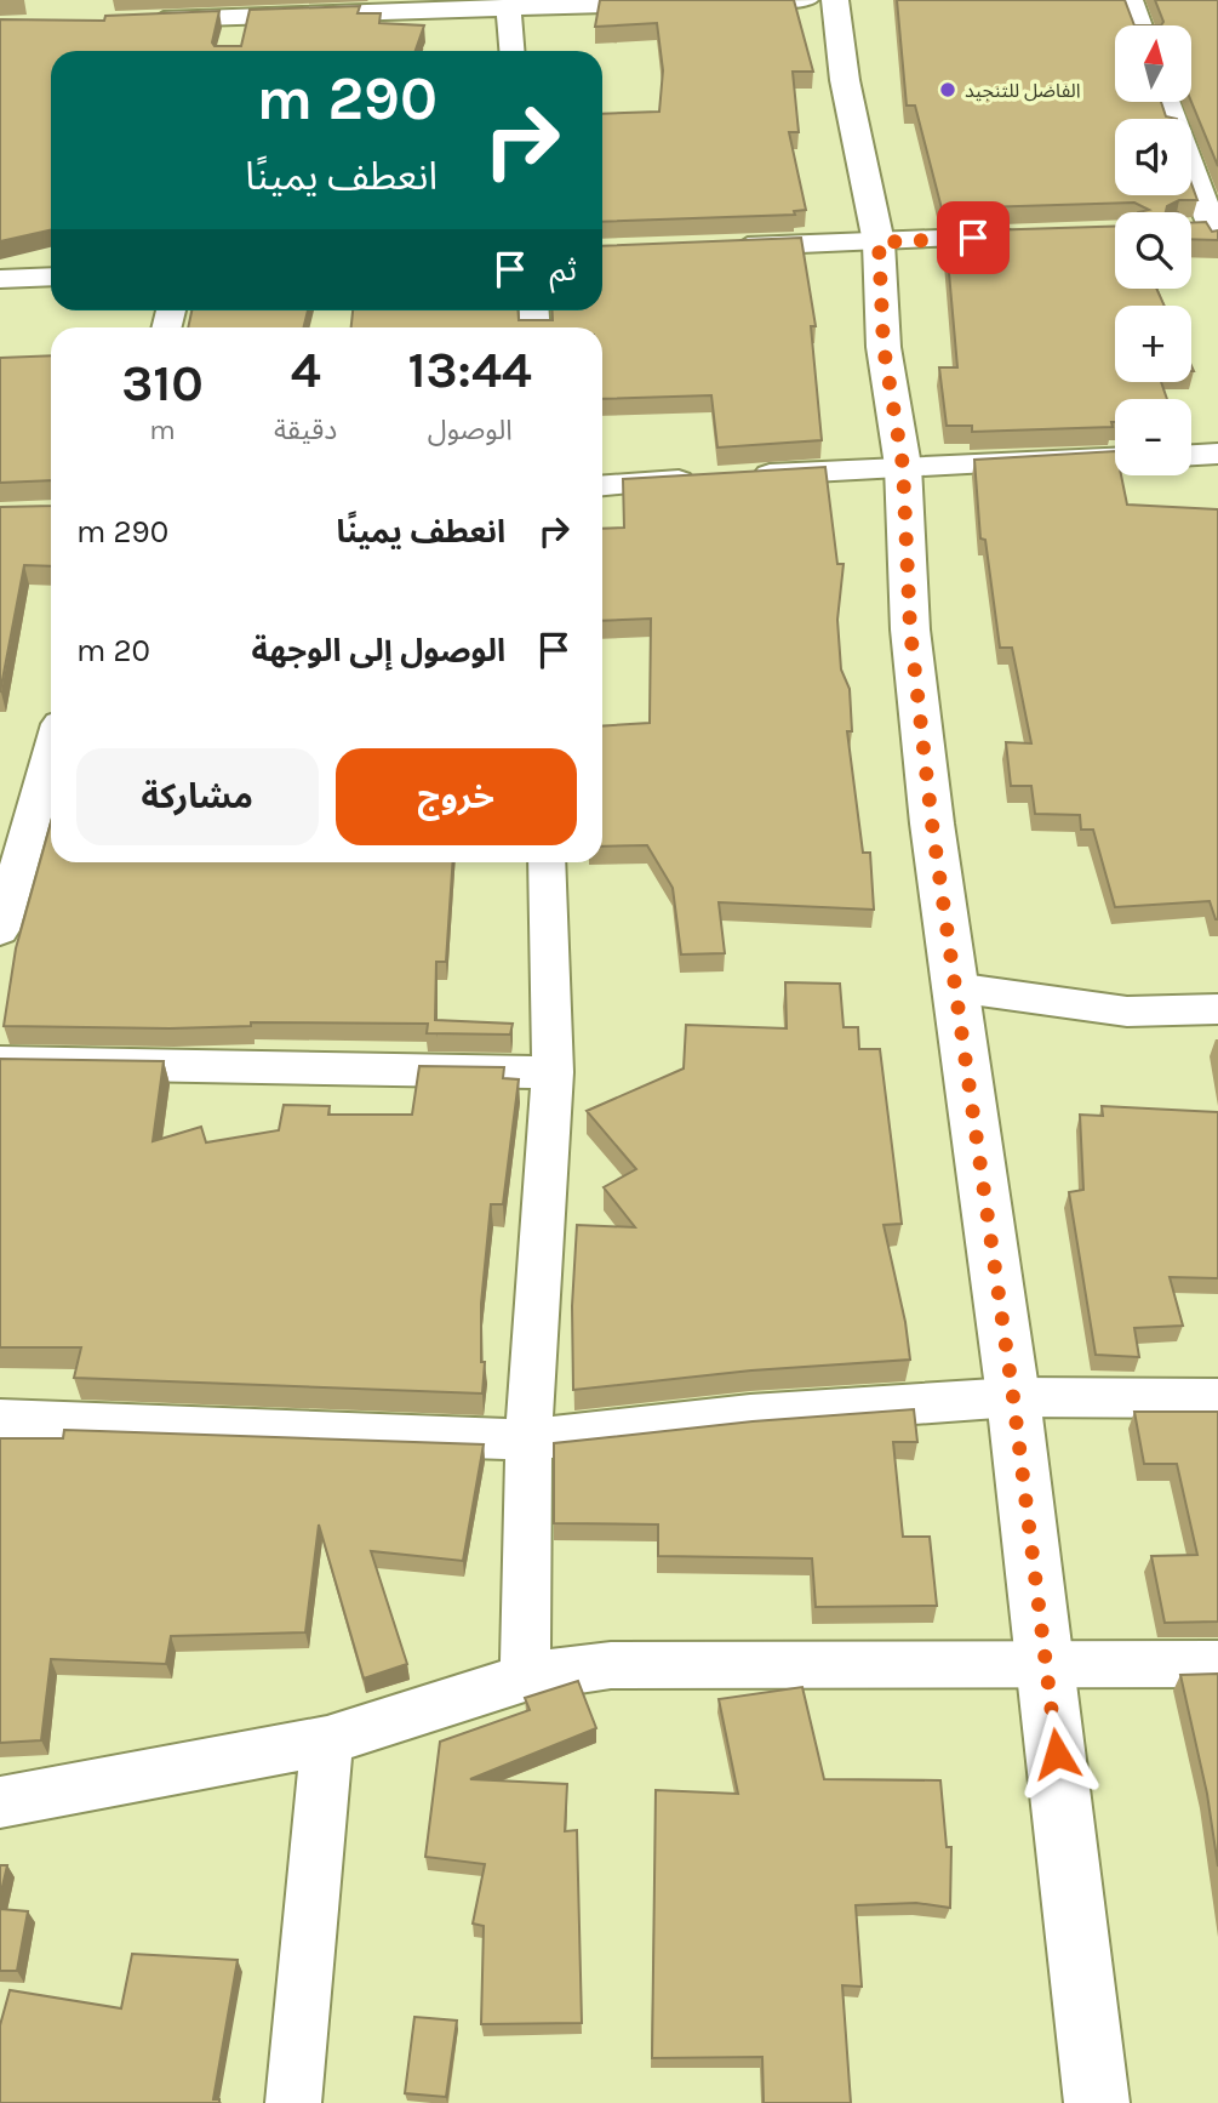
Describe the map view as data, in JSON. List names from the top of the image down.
{
  "places": ["الفاضل للتنجيد"],
  "north": "top",
  "page": {
    "map_buttons": ["+", "−"],
    "turn": ["290 m", "انعطف يمينًا"],
    "then": "ثم",
    "eta": [
      "13:44",
      "الوصول",
      "4",
      "دقيقة",
      "310",
      "m"
    ],
    "list": [
      {
        "name": "انعطف يمينًا",
        "value": "290 m"
      },
      {
        "name": "الوصول إلى الوجهة",
        "value": "20 m"
      }
    ],
    "buttons": ["خروج", "مشاركة"]
  }
}
